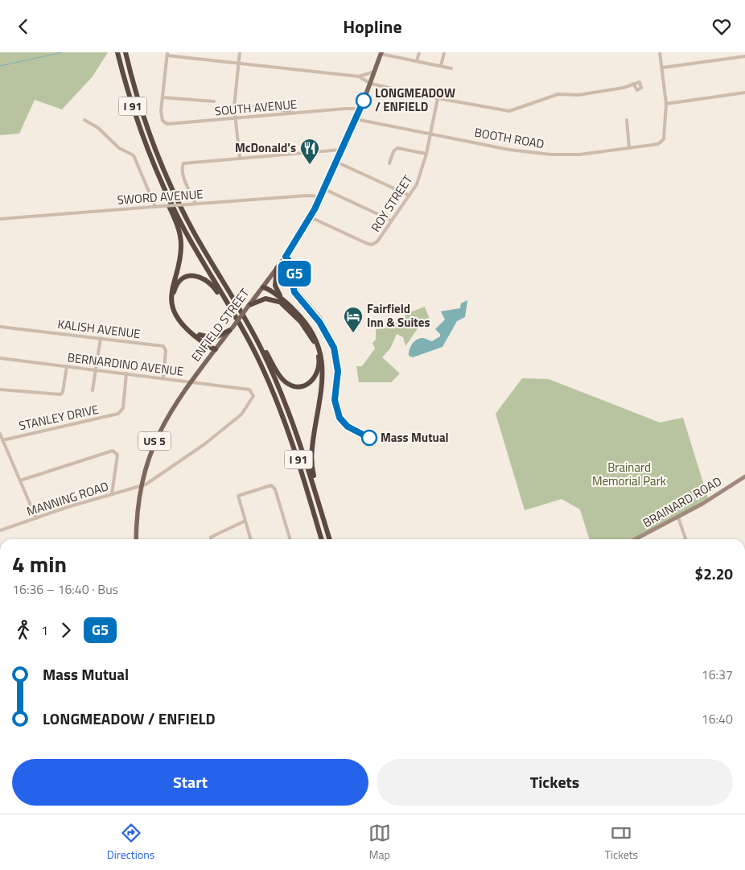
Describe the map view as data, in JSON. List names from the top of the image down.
{
  "streets": {
    "highway": ["I 91"],
    "main road": ["ENFIELD STREET", "US 5", "BRAINARD ROAD"],
    "street": [
      "SOUTH AVENUE",
      "BOOTH ROAD",
      "SWORD AVENUE",
      "ROY STREET",
      "KALISH AVENUE",
      "BERNARDINO AVENUE",
      "STANLEY DRIVE",
      "MANNING ROAD"
    ]
  },
  "crossings": [
    ["SOUTH AVENUE", "US 5"],
    ["BOOTH ROAD", "ROY STREET"],
    ["BOOTH ROAD", "ENFIELD STREET"],
    ["BOOTH ROAD", "US 5"],
    ["SWORD AVENUE", "ENFIELD STREET"],
    ["ROY STREET", "ENFIELD STREET"],
    ["ENFIELD STREET", "BERNARDINO AVENUE"],
    ["ENFIELD STREET", "US 5"],
    ["ENFIELD STREET", "MANNING ROAD"],
    ["KALISH AVENUE", "BERNARDINO AVENUE"],
    ["BERNARDINO AVENUE", "STANLEY DRIVE"],
    ["BERNARDINO AVENUE", "MANNING ROAD"]
  ],
  "parks": ["Brainard Memorial Park"],
  "places": {
    "other": ["LONGMEADOW / ENFIELD", "Mass Mutual"],
    "restaurant": ["McDonald's"],
    "hotel": ["Fairfield Inn & Suites"]
  },
  "lines": ["bus line G5"],
  "page": {
    "header": "Hopline",
    "on_map": "G5",
    "heading": ["4 min", "16:36 – 16:40 · Bus", "$2.20"],
    "legs": ["1", "G5"],
    "list": [
      {
        "name": "Mass Mutual",
        "value": "16:37"
      },
      {
        "name": "LONGMEADOW / ENFIELD",
        "value": "16:40"
      }
    ],
    "buttons": ["Start", "Tickets"],
    "tabs": ["Directions", "Map", "Tickets"]
  }
}
